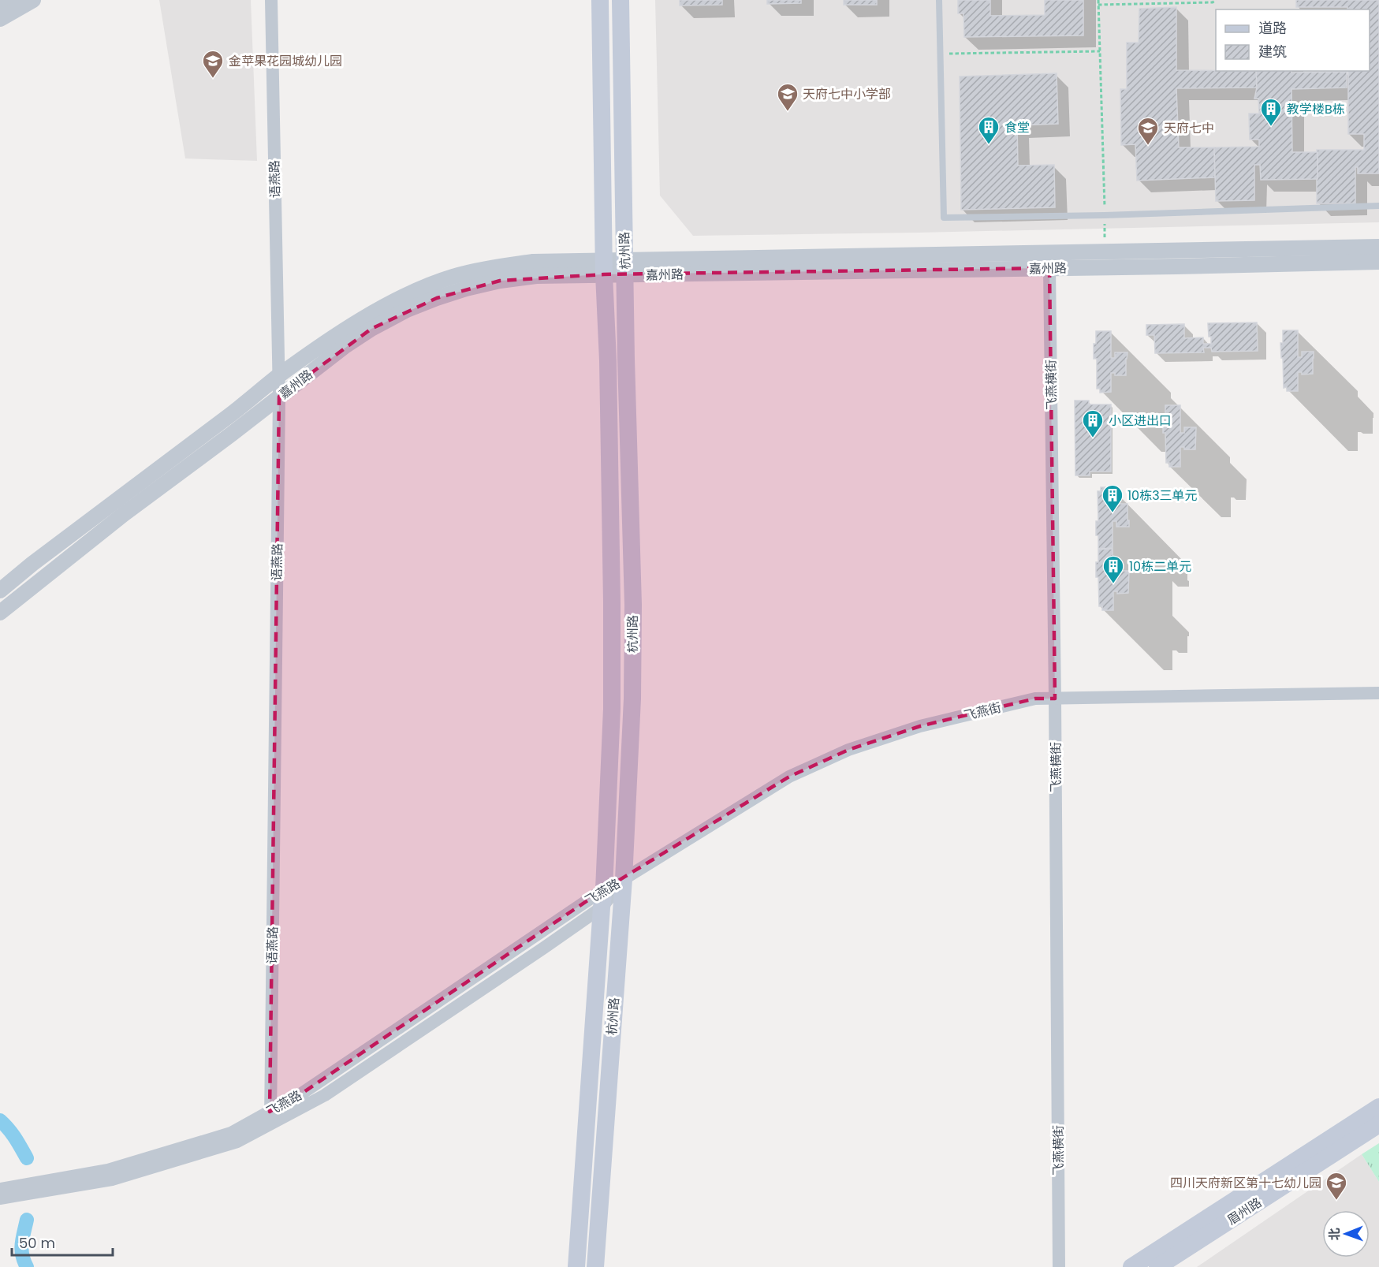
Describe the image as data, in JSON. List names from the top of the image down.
{
  "streets": {
    "main road": ["杭州路", "眉州路"],
    "street": [
      "语燕路",
      "嘉州路",
      "飞燕横街",
      "飞燕街",
      "飞燕路"
    ]
  },
  "crossings": [
    ["语燕路", "嘉州路"],
    ["语燕路", "飞燕路"],
    ["杭州路", "嘉州路"],
    ["杭州路", "飞燕街"],
    ["杭州路", "飞燕路"],
    ["嘉州路", "飞燕横街"],
    ["飞燕横街", "飞燕街"],
    ["飞燕街", "飞燕路"]
  ],
  "places": {
    "school or university": [
      "金苹果花园城幼儿园",
      "天府七中小学部",
      "天府七中",
      "四川天府新区第十七幼儿园"
    ],
    "building": [
      "教学楼B栋",
      "食堂",
      "小区进出口",
      "10栋3三单元",
      "10栋二单元"
    ]
  },
  "legend": ["道路", "建筑"],
  "scale_bar": "50 m",
  "north": "left"
}
